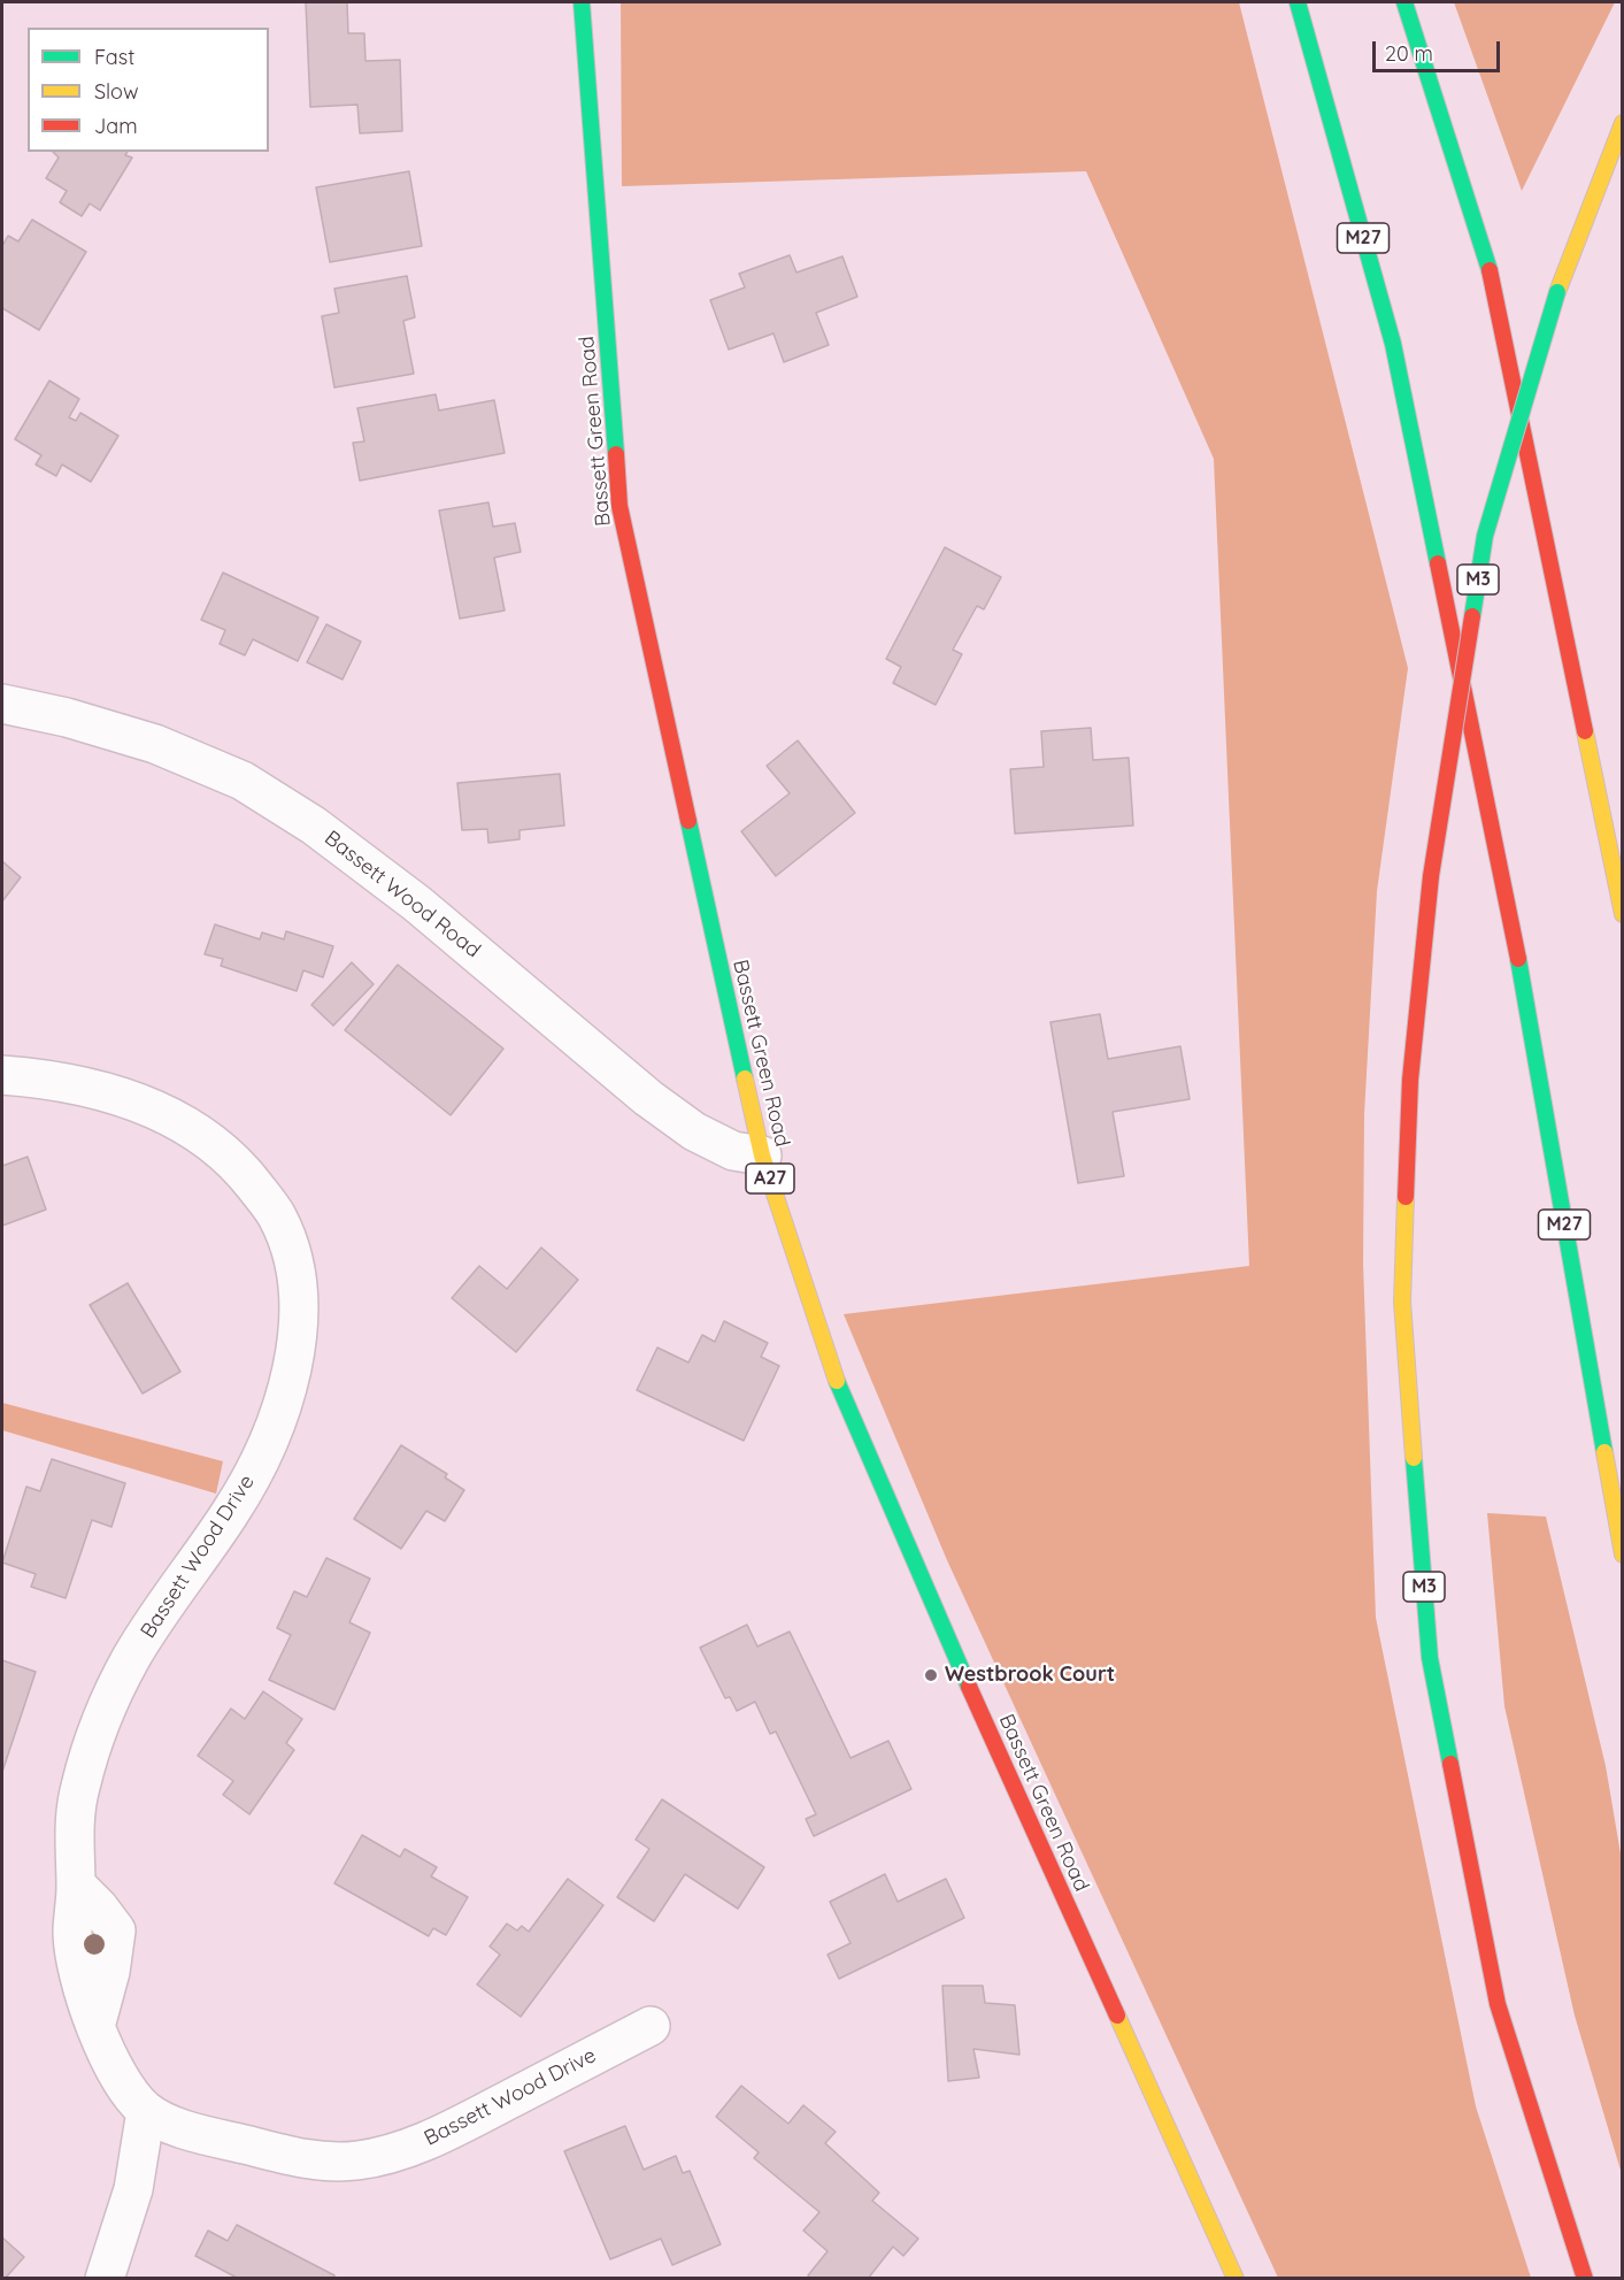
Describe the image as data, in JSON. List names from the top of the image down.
{
  "streets": {
    "main road": [
      "M27",
      "Bassett Green Road",
      "M3",
      "A27"
    ],
    "street": ["Bassett Wood Road", "Bassett Wood Drive"]
  },
  "crossings": [
    ["Bassett Green Road", "Bassett Wood Road"]
  ],
  "places": ["Westbrook Court"],
  "legend": ["Fast", "Slow", "Jam"],
  "scale_bar": "20 m"
}
